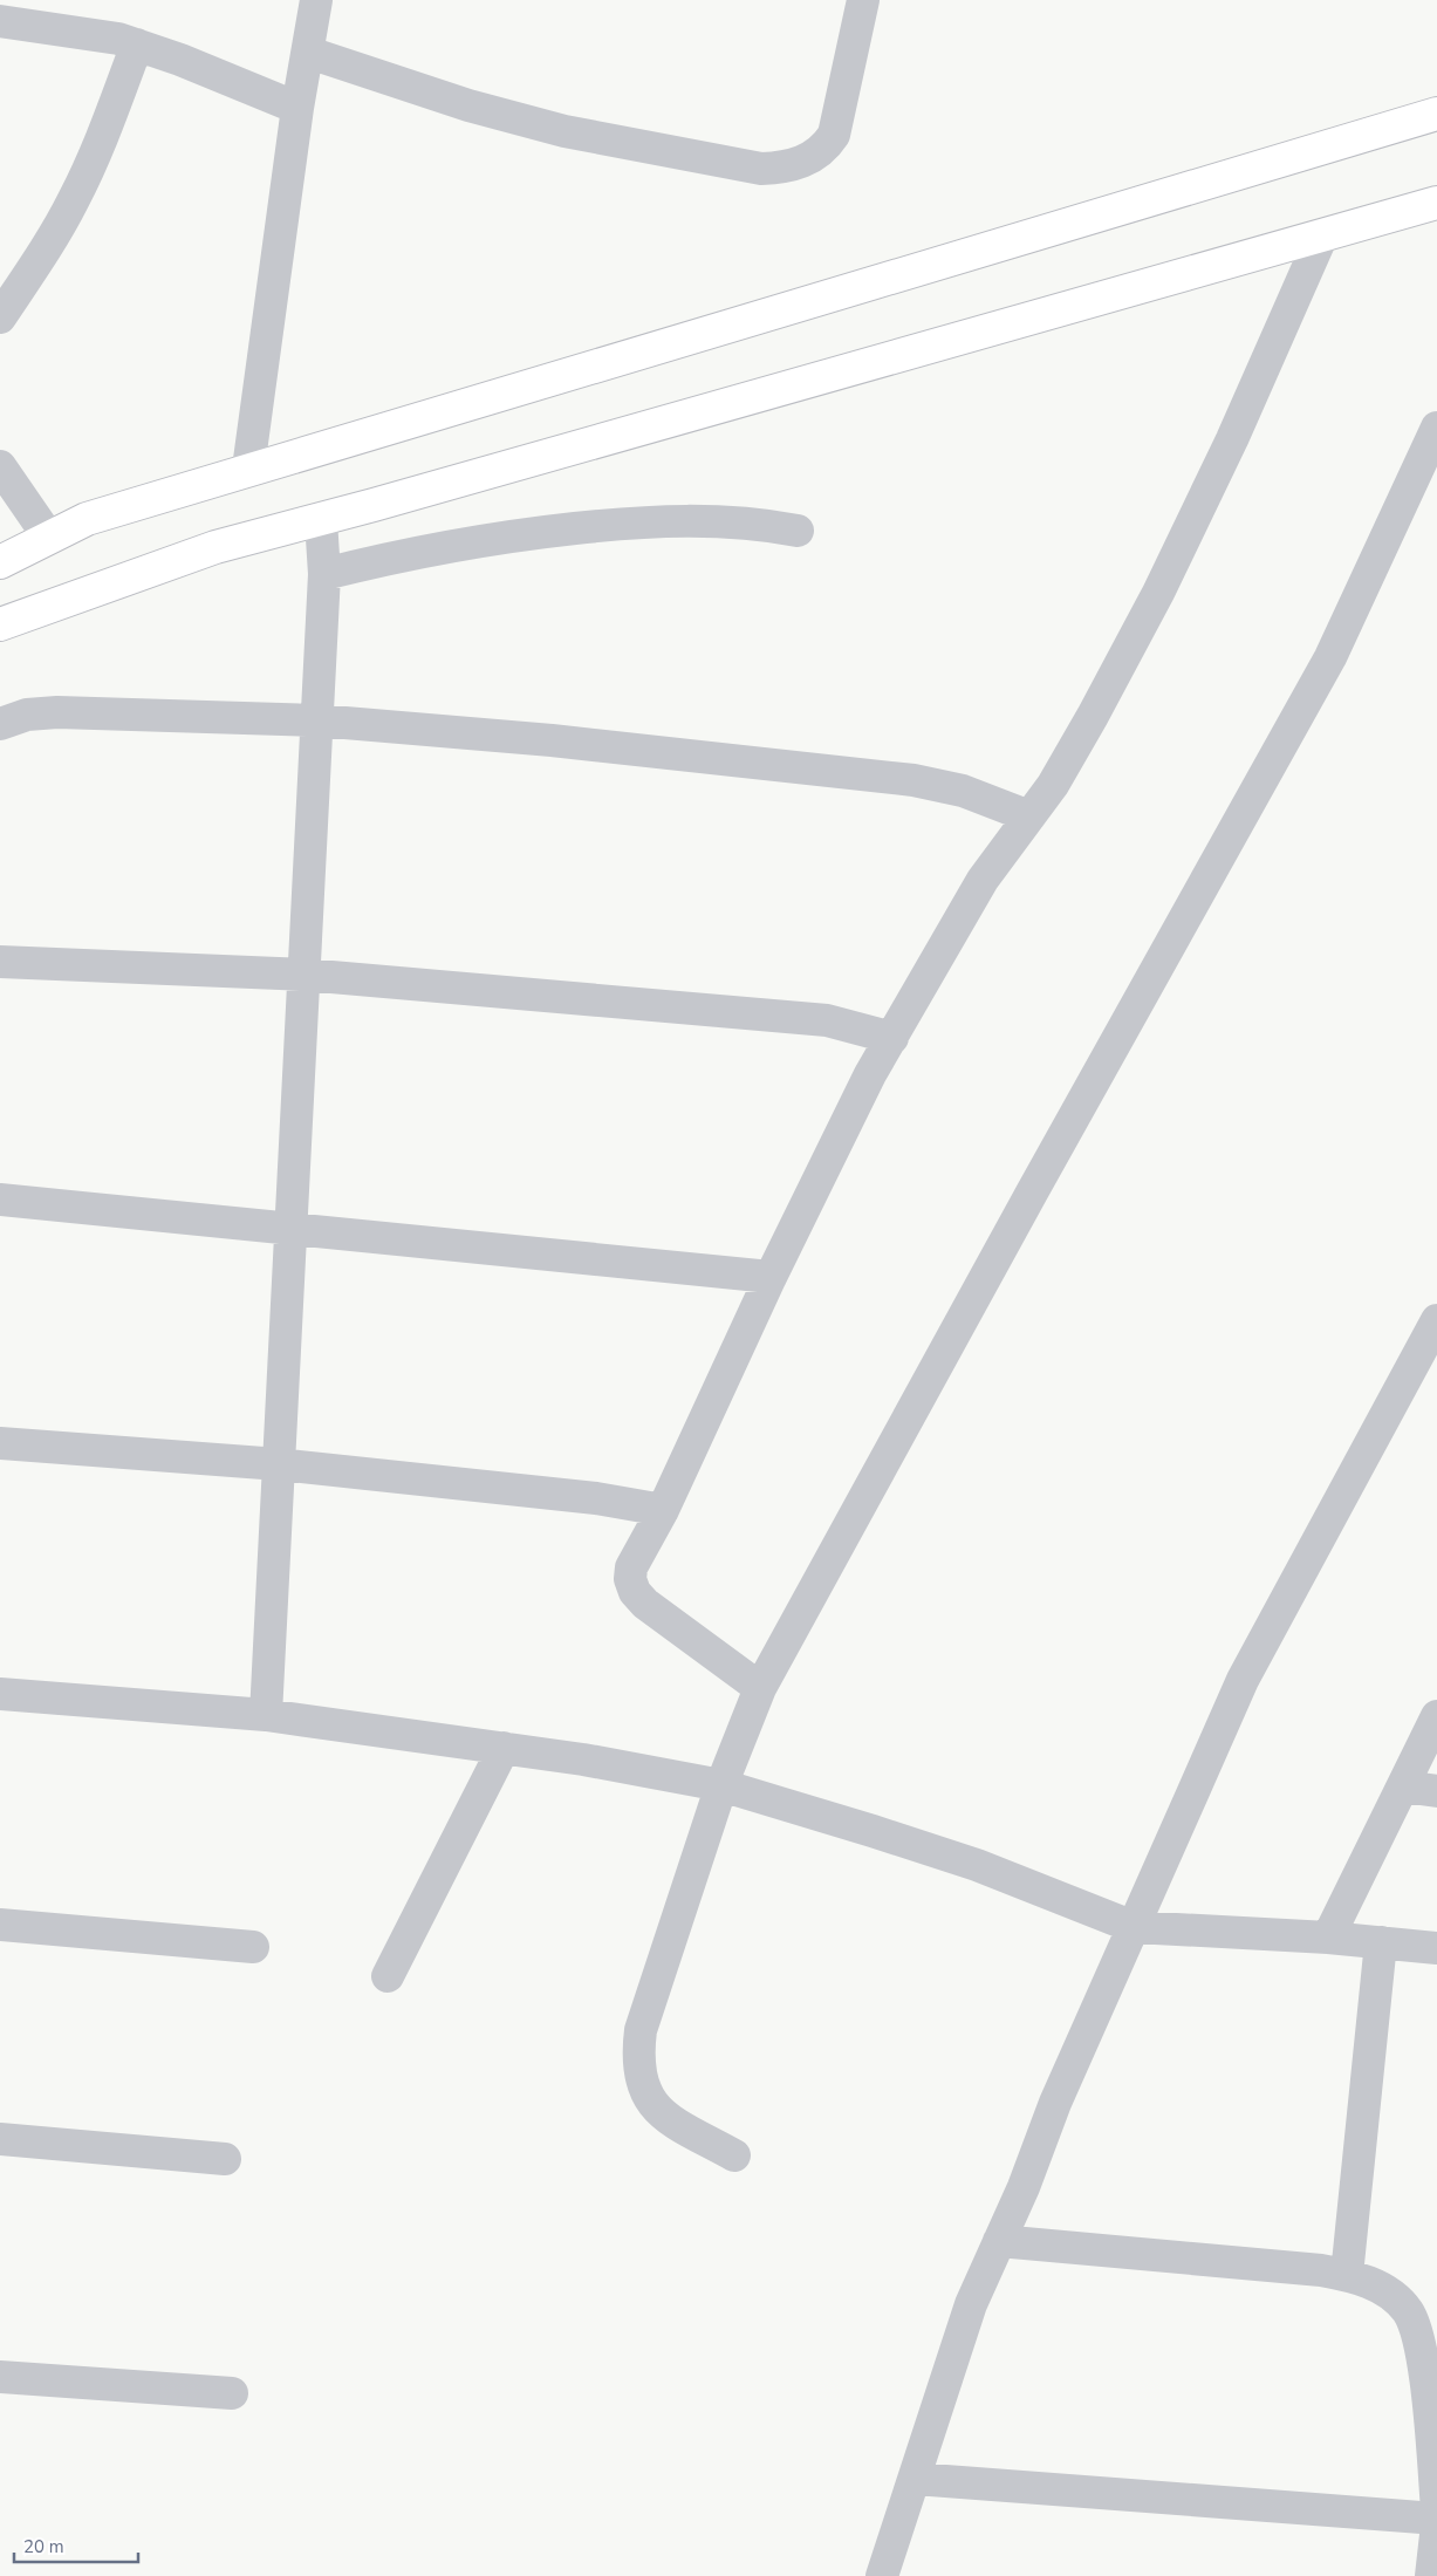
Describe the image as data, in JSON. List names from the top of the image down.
{
  "scale_bar": "20 m"
}
